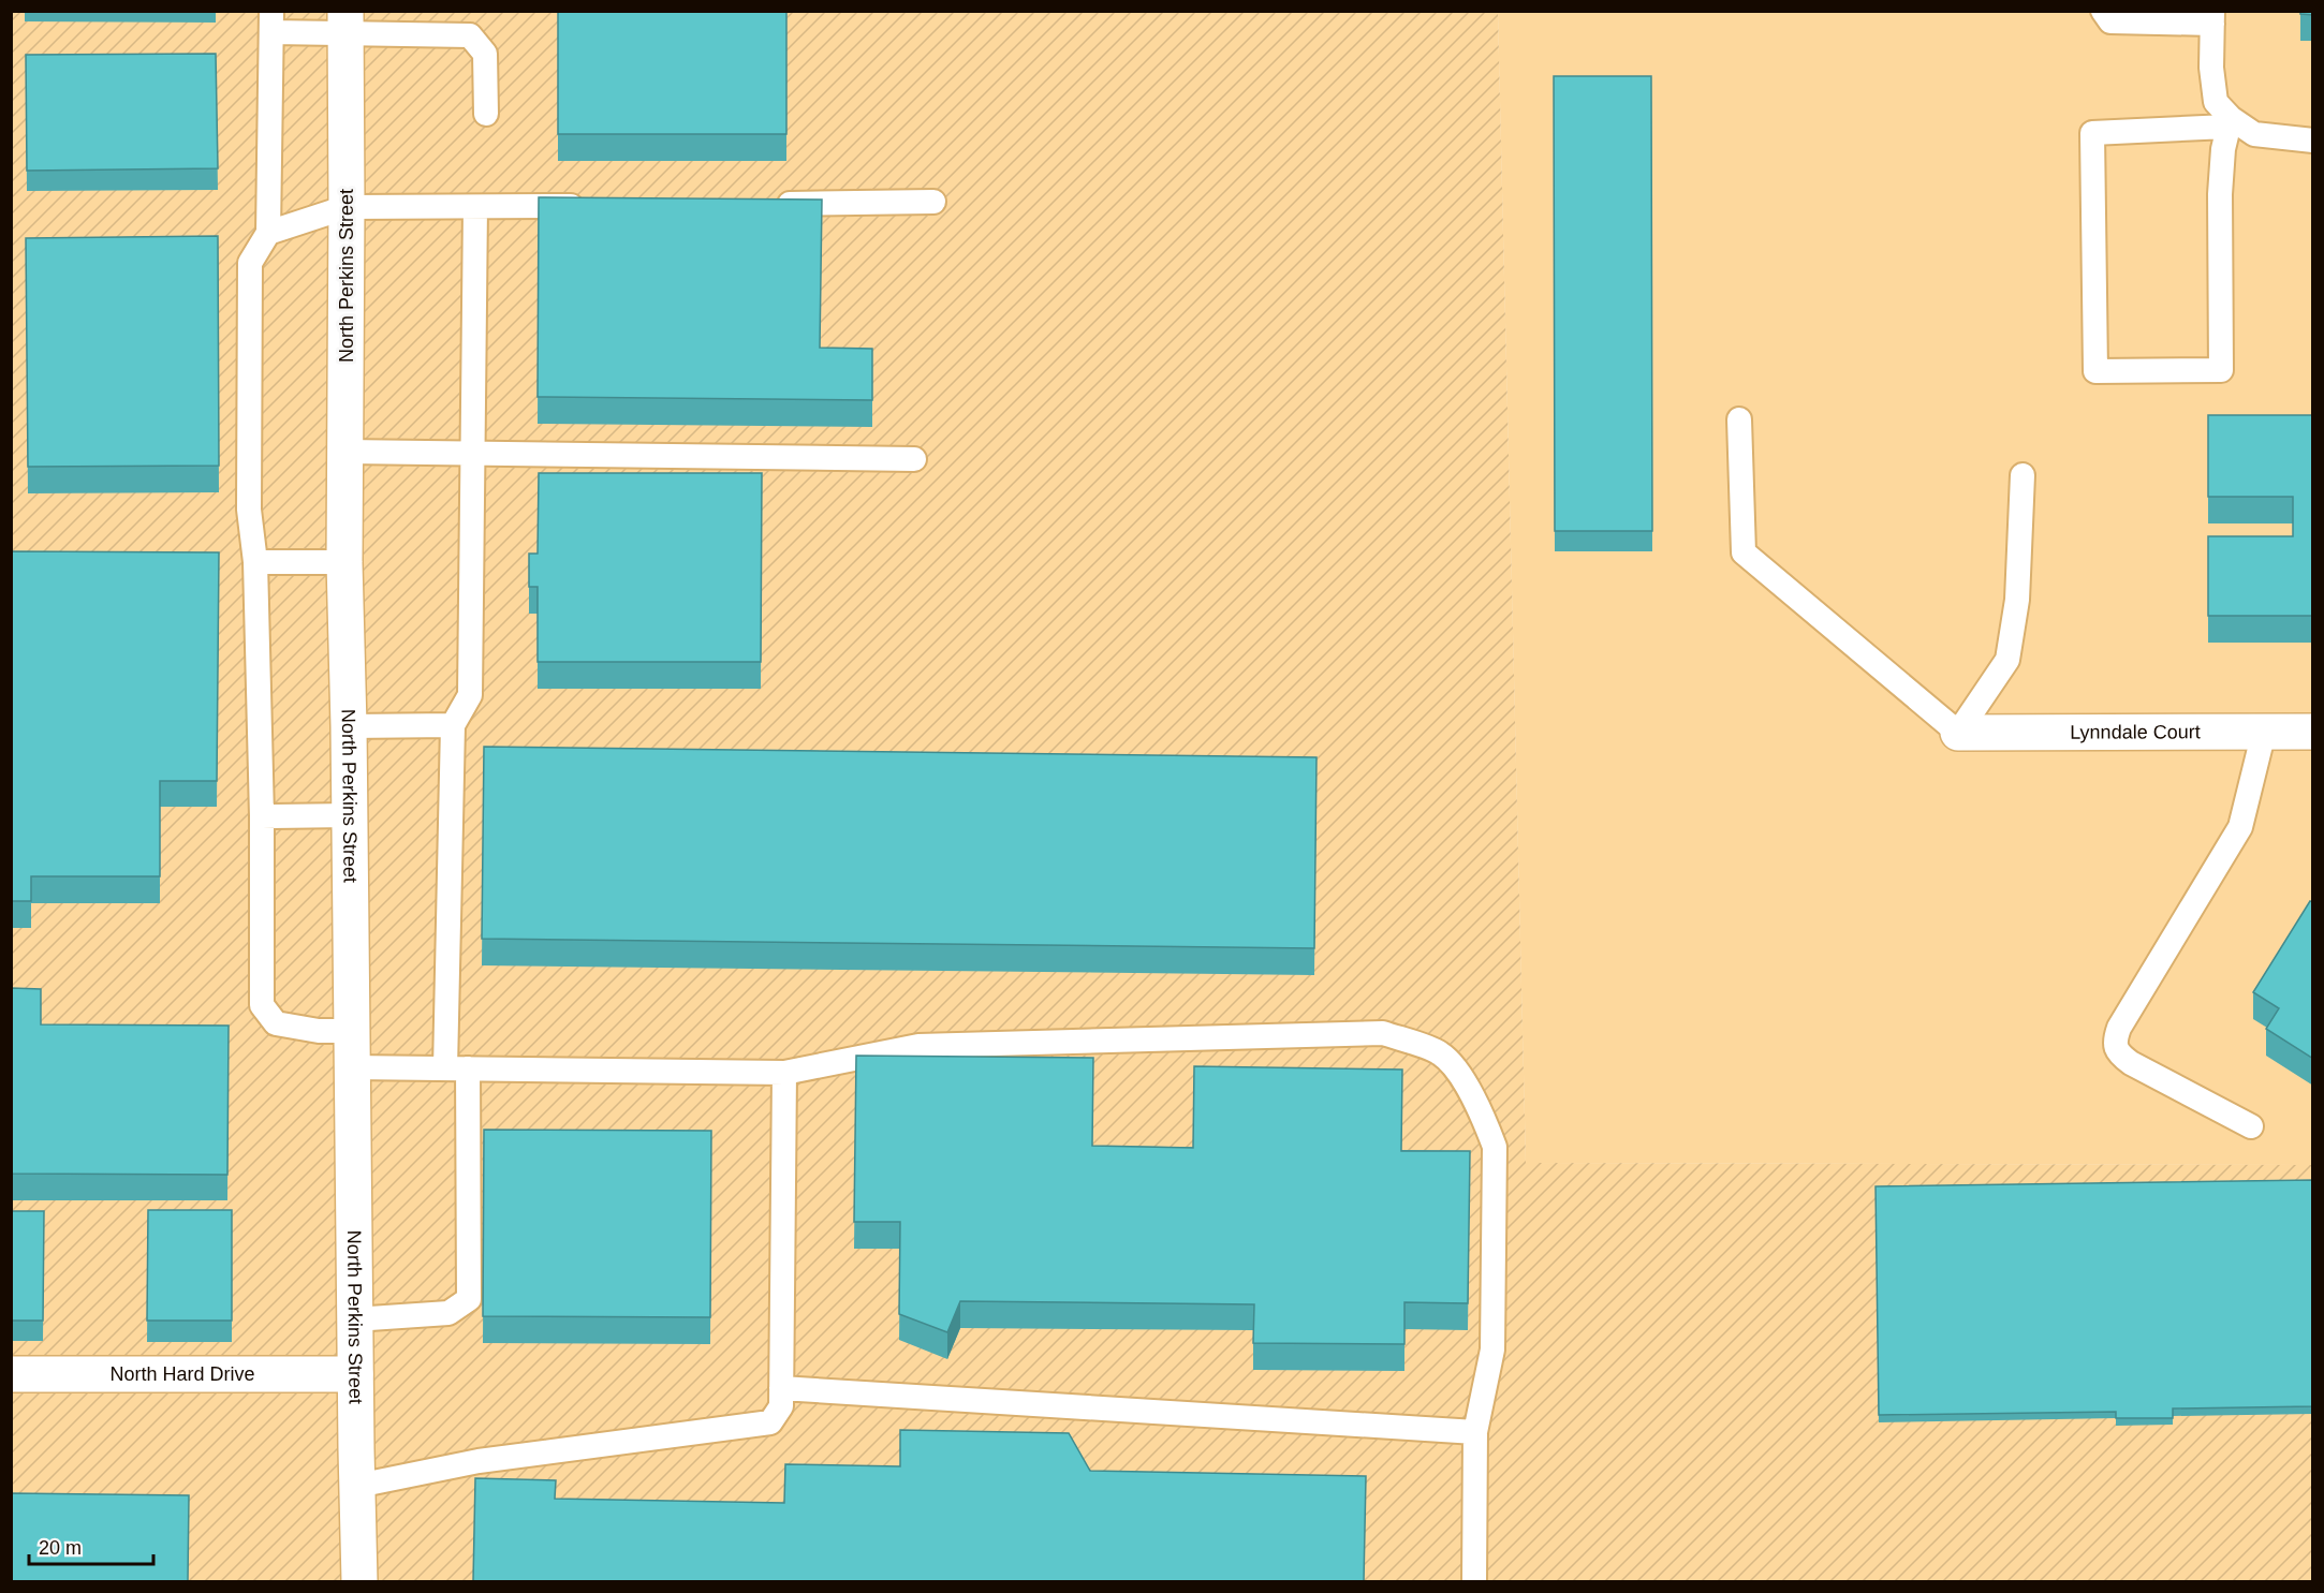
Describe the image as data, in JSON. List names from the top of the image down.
{
  "streets": {
    "street": ["North Perkins Street", "Lynndale Court", "North Hard Drive"]
  },
  "crossings": [
    ["North Perkins Street", "North Hard Drive"]
  ],
  "scale_bar": "20 m"
}
